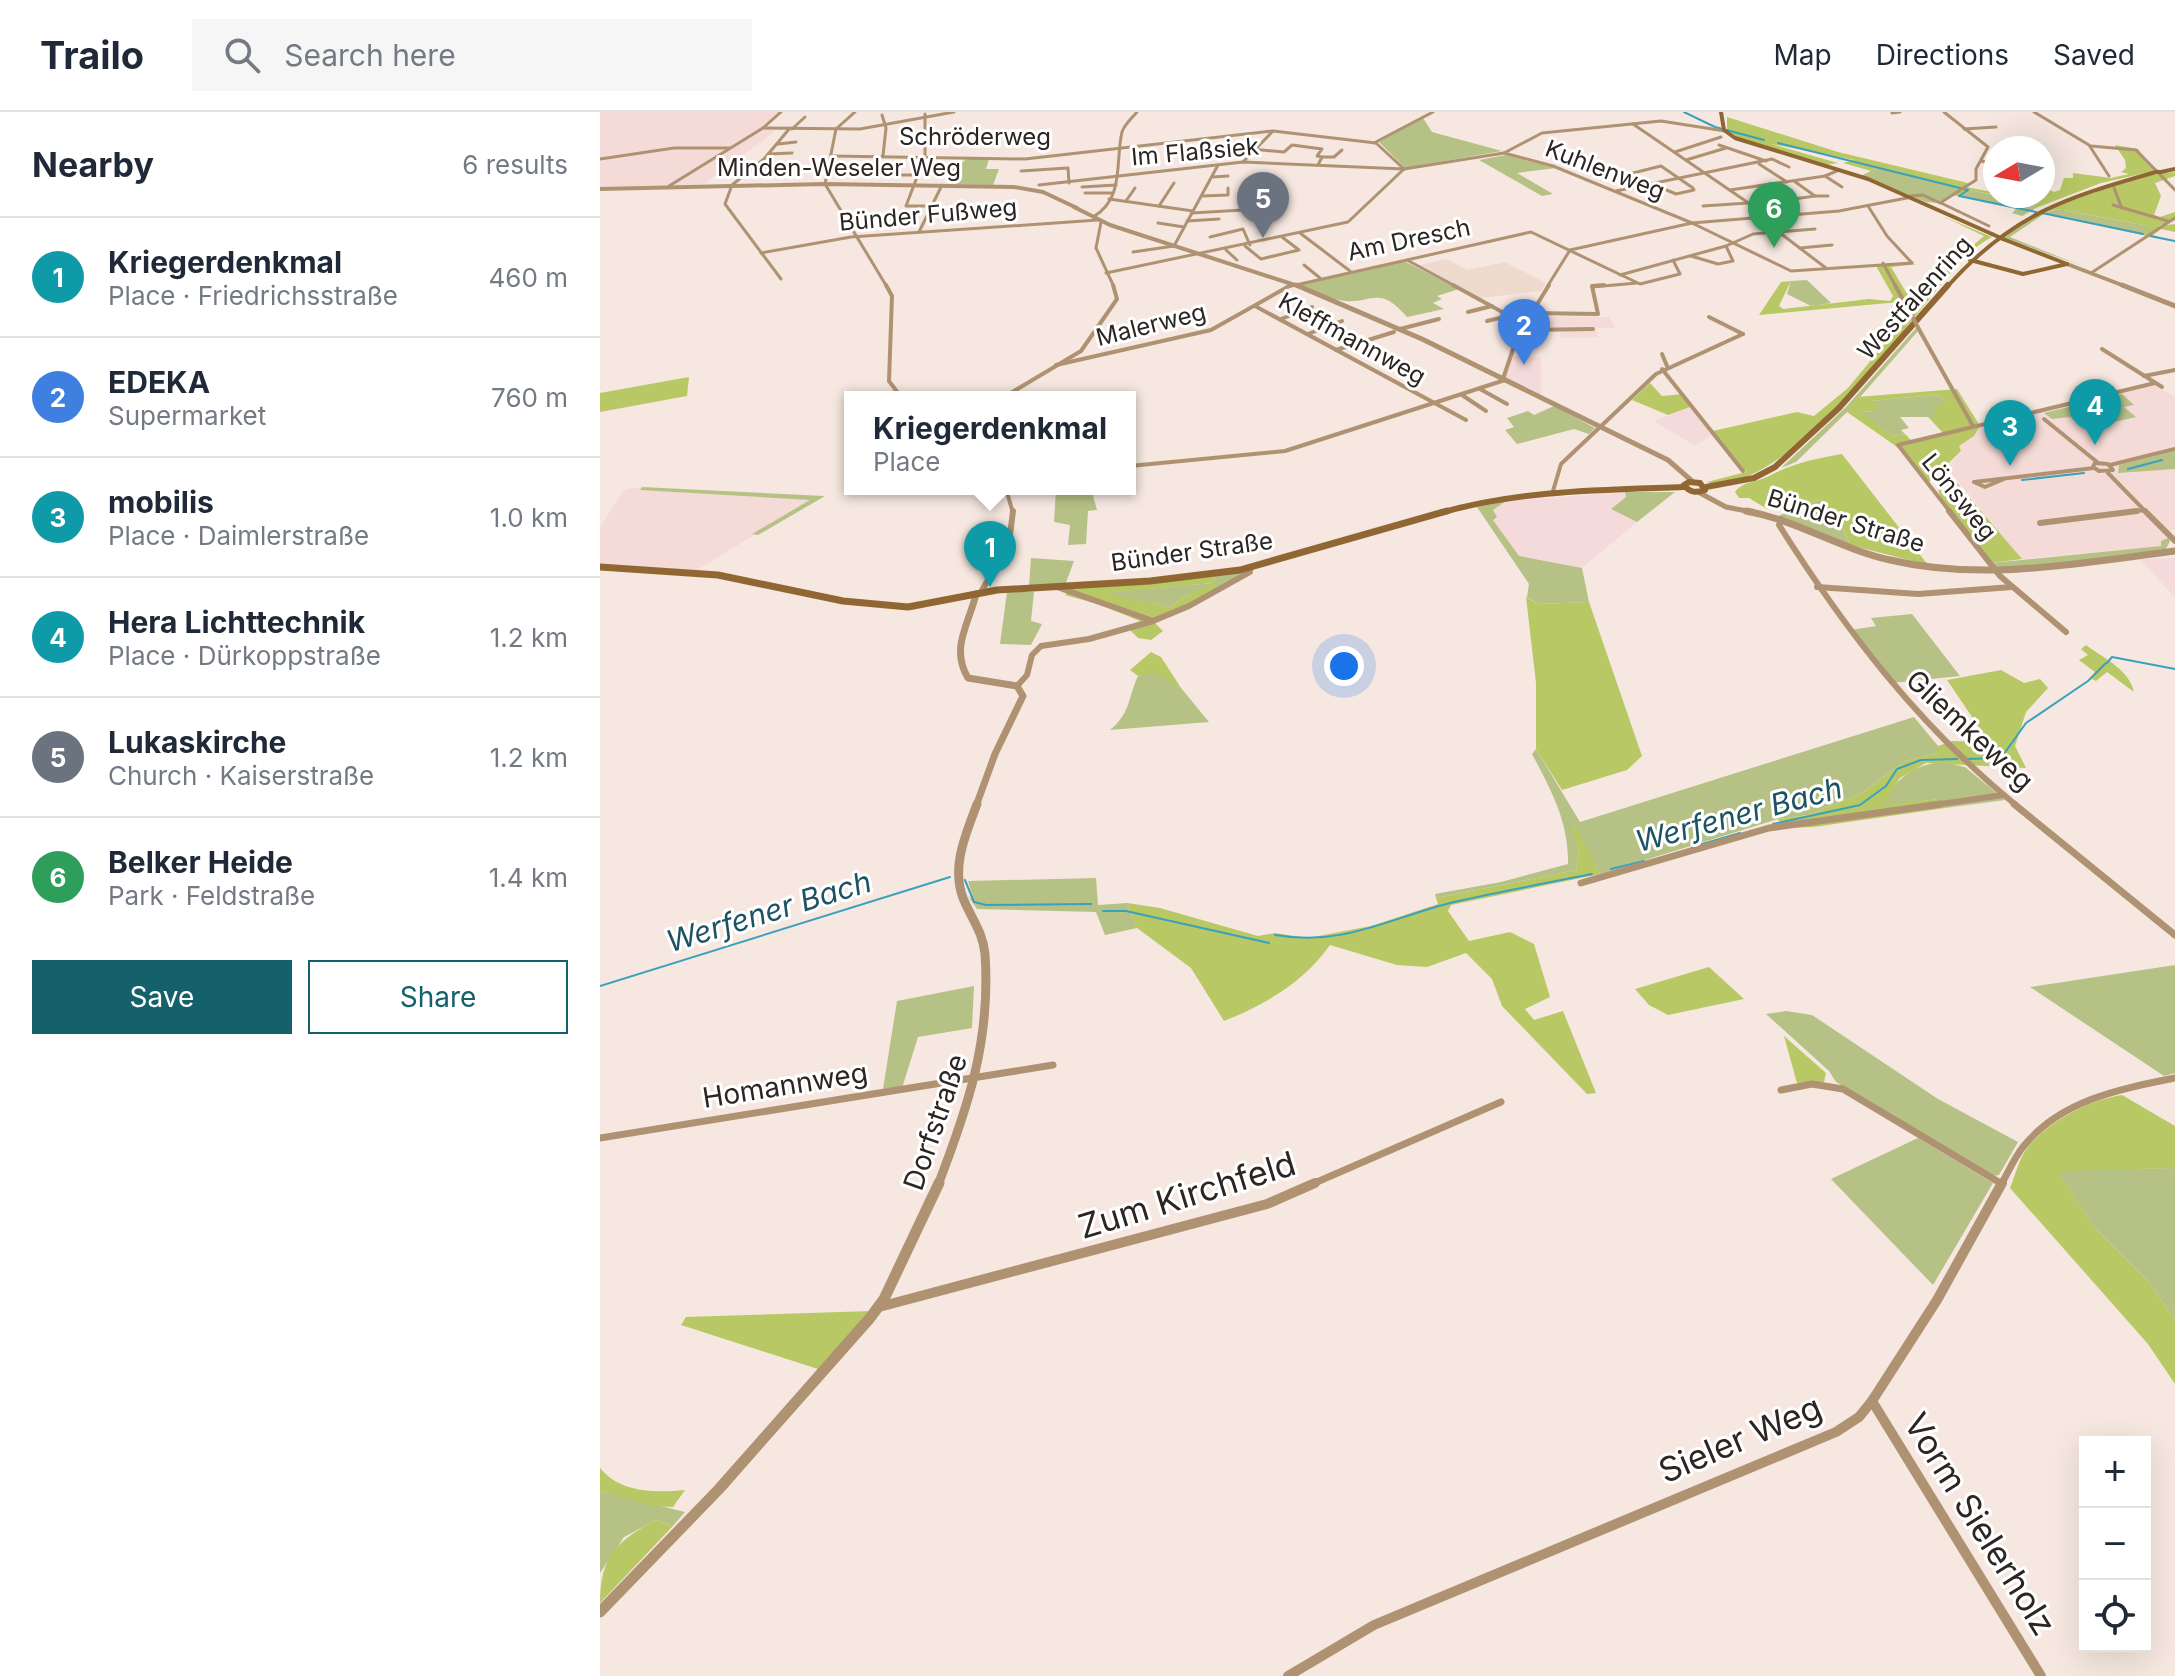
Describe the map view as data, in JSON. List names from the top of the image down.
{
  "streets": {
    "main road": ["Westfalenring", "Bünder Straße"],
    "street": [
      "Schröderweg",
      "Im Flaßsiek",
      "Minden-Weseler Weg",
      "Kuhlenweg",
      "Bünder Fußweg",
      "Am Dresch",
      "Malerweg",
      "Kleffmannweg",
      "Lönsweg",
      "Gliemkeweg",
      "Homannweg",
      "Dorfstraße",
      "Zum Kirchfeld",
      "Sieler Weg",
      "Vorm Sielerholz"
    ]
  },
  "crossings": [
    ["Im Flaßsiek", "Kuhlenweg"],
    ["Minden-Weseler Weg", "Bünder Fußweg"],
    ["Minden-Weseler Weg", "Am Dresch"],
    ["Minden-Weseler Weg", "Malerweg"],
    ["Am Dresch", "Malerweg"],
    ["Westfalenring", "Bünder Straße"],
    ["Malerweg", "Kleffmannweg"],
    ["Lönsweg", "Bünder Straße"],
    ["Bünder Straße", "Gliemkeweg"],
    ["Homannweg", "Dorfstraße"],
    ["Dorfstraße", "Zum Kirchfeld"],
    ["Sieler Weg", "Vorm Sielerholz"]
  ],
  "water": ["Werfener Bach"],
  "north": "left",
  "page": {
    "header": "Trailo",
    "search": "Search here",
    "nav": ["Map", "Directions", "Saved"],
    "heading": ["Nearby", "6 results"],
    "pins": [
      "5",
      "6",
      "2",
      "4",
      "3",
      "1"
    ],
    "list": [
      {
        "mark": "1",
        "name": "Kriegerdenkmal",
        "note": "Place · Friedrichsstraße",
        "value": "460 m"
      },
      {
        "mark": "2",
        "name": "EDEKA",
        "note": "Supermarket",
        "value": "760 m"
      },
      {
        "mark": "3",
        "name": "mobilis",
        "note": "Place · Daimlerstraße",
        "value": "1.0 km"
      },
      {
        "mark": "4",
        "name": "Hera Lichttechnik",
        "note": "Place · Dürkoppstraße",
        "value": "1.2 km"
      },
      {
        "mark": "5",
        "name": "Lukaskirche",
        "note": "Church · Kaiserstraße",
        "value": "1.2 km"
      },
      {
        "mark": "6",
        "name": "Belker Heide",
        "note": "Park · Feldstraße",
        "value": "1.4 km"
      }
    ],
    "popup": ["Kriegerdenkmal", "Place"],
    "buttons": ["Save", "Share"],
    "map_buttons": ["+", "−"]
  }
}
